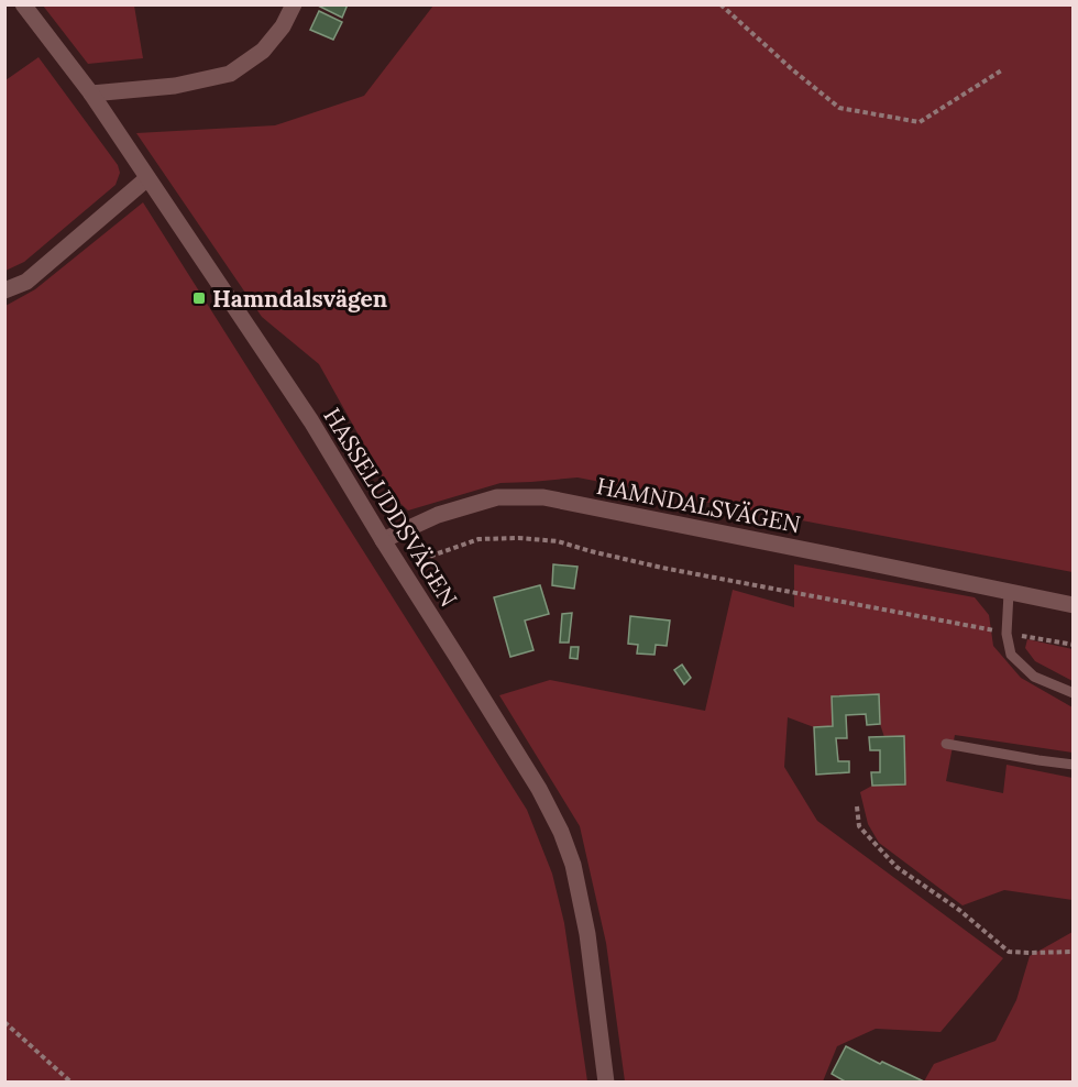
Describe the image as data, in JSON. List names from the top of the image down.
{
  "streets": {
    "street": ["HAMNDALSVÄGEN", "HASSELUDDSVÄGEN"]
  },
  "crossings": [
    ["HAMNDALSVÄGEN", "HASSELUDDSVÄGEN"]
  ],
  "places": {
    "transit": ["Hamndalsvägen"]
  }
}
